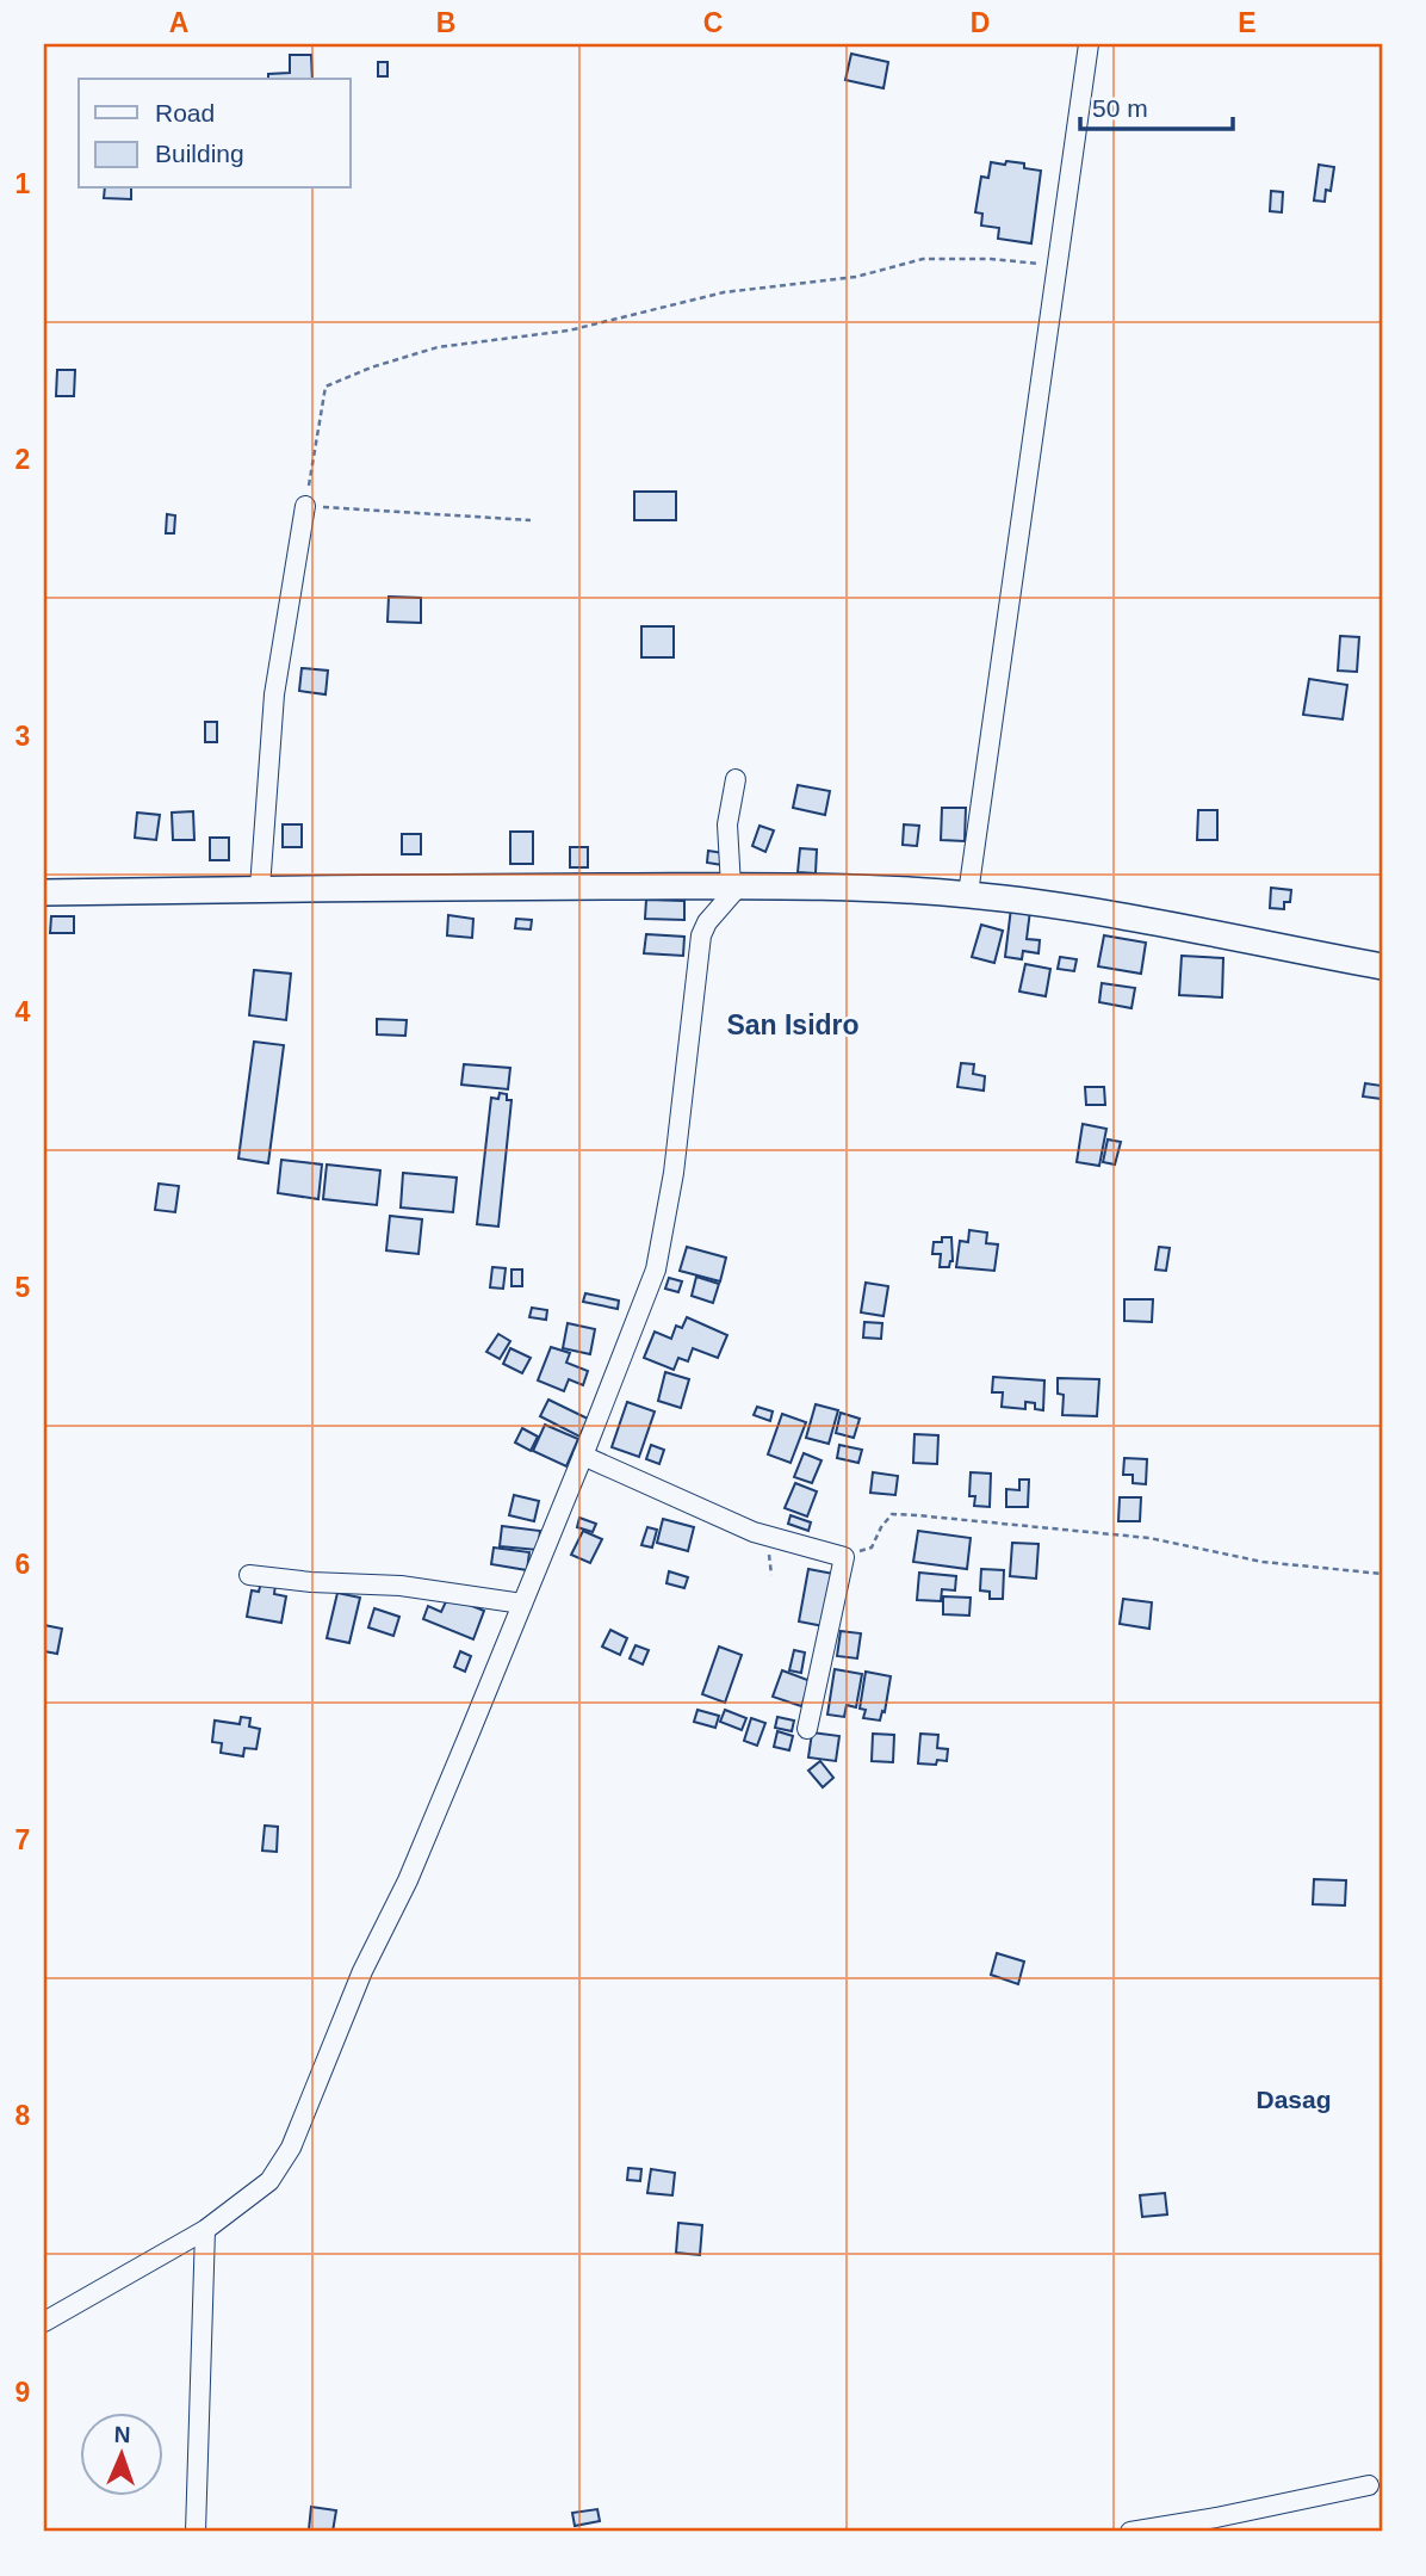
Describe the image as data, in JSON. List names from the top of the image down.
{
  "districts": ["San Isidro", "Dasag"],
  "legend": ["Road", "Building"],
  "scale_bar": "50 m",
  "north": "top",
  "grid": {
    "columns": [
      "A",
      "B",
      "C",
      "D",
      "E"
    ],
    "rows": [
      "1",
      "2",
      "3",
      "4",
      "5",
      "6",
      "7",
      "8",
      "9"
    ]
  }
}
